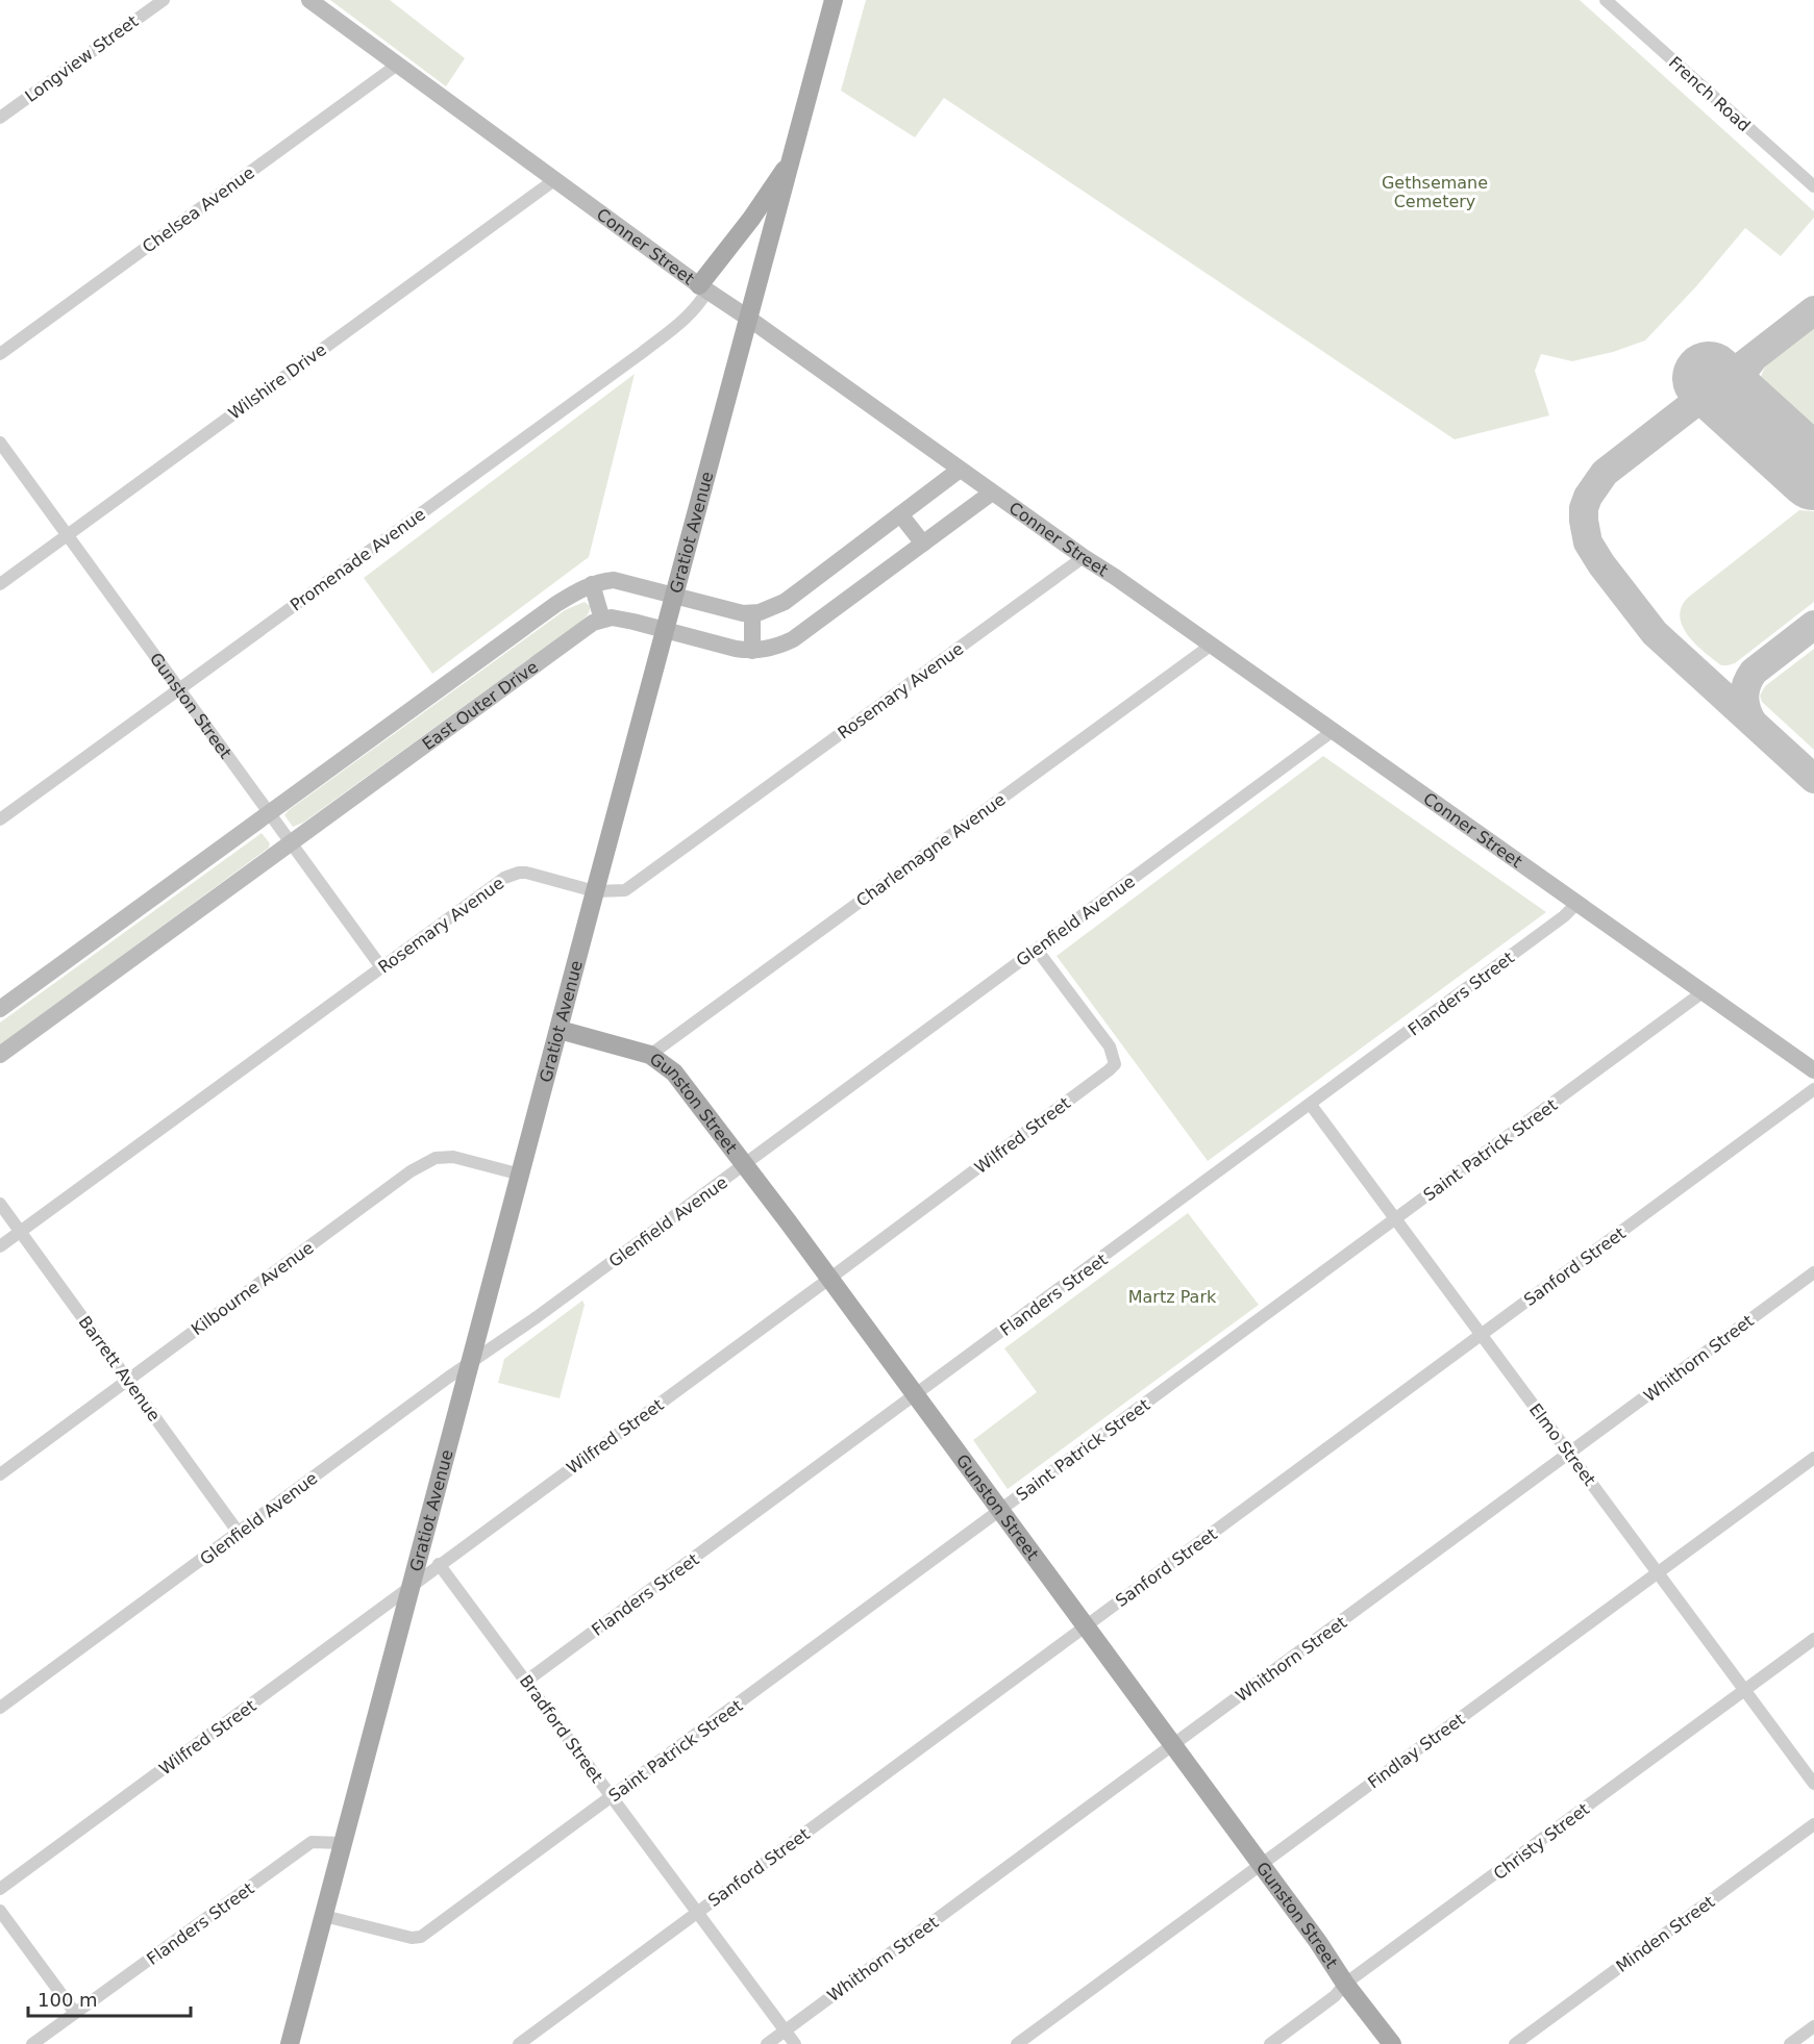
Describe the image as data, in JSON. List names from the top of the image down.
{
  "streets": {
    "main road": ["Gratiot Avenue", "Gunston Street"],
    "street": [
      "Longview Street",
      "French Road",
      "Chelsea Avenue",
      "Conner Street",
      "Wilshire Drive",
      "Promenade Avenue",
      "Rosemary Avenue",
      "East Outer Drive",
      "Charlemagne Avenue",
      "Glenfield Avenue",
      "Flanders Street",
      "Wilfred Street",
      "Saint Patrick Street",
      "Sanford Street",
      "Kilbourne Avenue",
      "Whithorn Street",
      "Barrett Avenue",
      "Elmo Street",
      "Bradford Street",
      "Findlay Street",
      "Christy Street",
      "Minden Street"
    ]
  },
  "crossings": [
    ["Chelsea Avenue", "Conner Street"],
    ["Conner Street", "Wilshire Drive"],
    ["Conner Street", "Gratiot Avenue"],
    ["Conner Street", "Promenade Avenue"],
    ["Conner Street", "Rosemary Avenue"],
    ["Conner Street", "East Outer Drive"],
    ["Conner Street", "Charlemagne Avenue"],
    ["Conner Street", "Glenfield Avenue"],
    ["Conner Street", "Flanders Street"],
    ["Conner Street", "Saint Patrick Street"],
    ["Wilshire Drive", "Gunston Street"],
    ["Gratiot Avenue", "Rosemary Avenue"],
    ["Gratiot Avenue", "East Outer Drive"],
    ["Gratiot Avenue", "Gunston Street"],
    ["Gratiot Avenue", "Glenfield Avenue"],
    ["Gratiot Avenue", "Flanders Street"],
    ["Gratiot Avenue", "Wilfred Street"],
    ["Gratiot Avenue", "Saint Patrick Street"],
    ["Gratiot Avenue", "Kilbourne Avenue"],
    ["Promenade Avenue", "Gunston Street"],
    ["Rosemary Avenue", "Gunston Street"],
    ["Rosemary Avenue", "Barrett Avenue"],
    ["East Outer Drive", "Gunston Street"],
    ["Gunston Street", "Charlemagne Avenue"],
    ["Gunston Street", "Glenfield Avenue"],
    ["Gunston Street", "Flanders Street"],
    ["Gunston Street", "Wilfred Street"],
    ["Gunston Street", "Saint Patrick Street"],
    ["Gunston Street", "Sanford Street"],
    ["Gunston Street", "Whithorn Street"],
    ["Gunston Street", "Findlay Street"],
    ["Gunston Street", "Christy Street"],
    ["Glenfield Avenue", "Wilfred Street"],
    ["Glenfield Avenue", "Barrett Avenue"],
    ["Flanders Street", "Elmo Street"],
    ["Flanders Street", "Bradford Street"],
    ["Wilfred Street", "Bradford Street"],
    ["Saint Patrick Street", "Elmo Street"],
    ["Saint Patrick Street", "Bradford Street"],
    ["Sanford Street", "Elmo Street"],
    ["Sanford Street", "Bradford Street"],
    ["Kilbourne Avenue", "Barrett Avenue"],
    ["Whithorn Street", "Elmo Street"],
    ["Whithorn Street", "Bradford Street"],
    ["Elmo Street", "Findlay Street"],
    ["Elmo Street", "Christy Street"]
  ],
  "parks": ["Gethsemane Cemetery", "Martz Park"],
  "scale_bar": "100 m"
}
